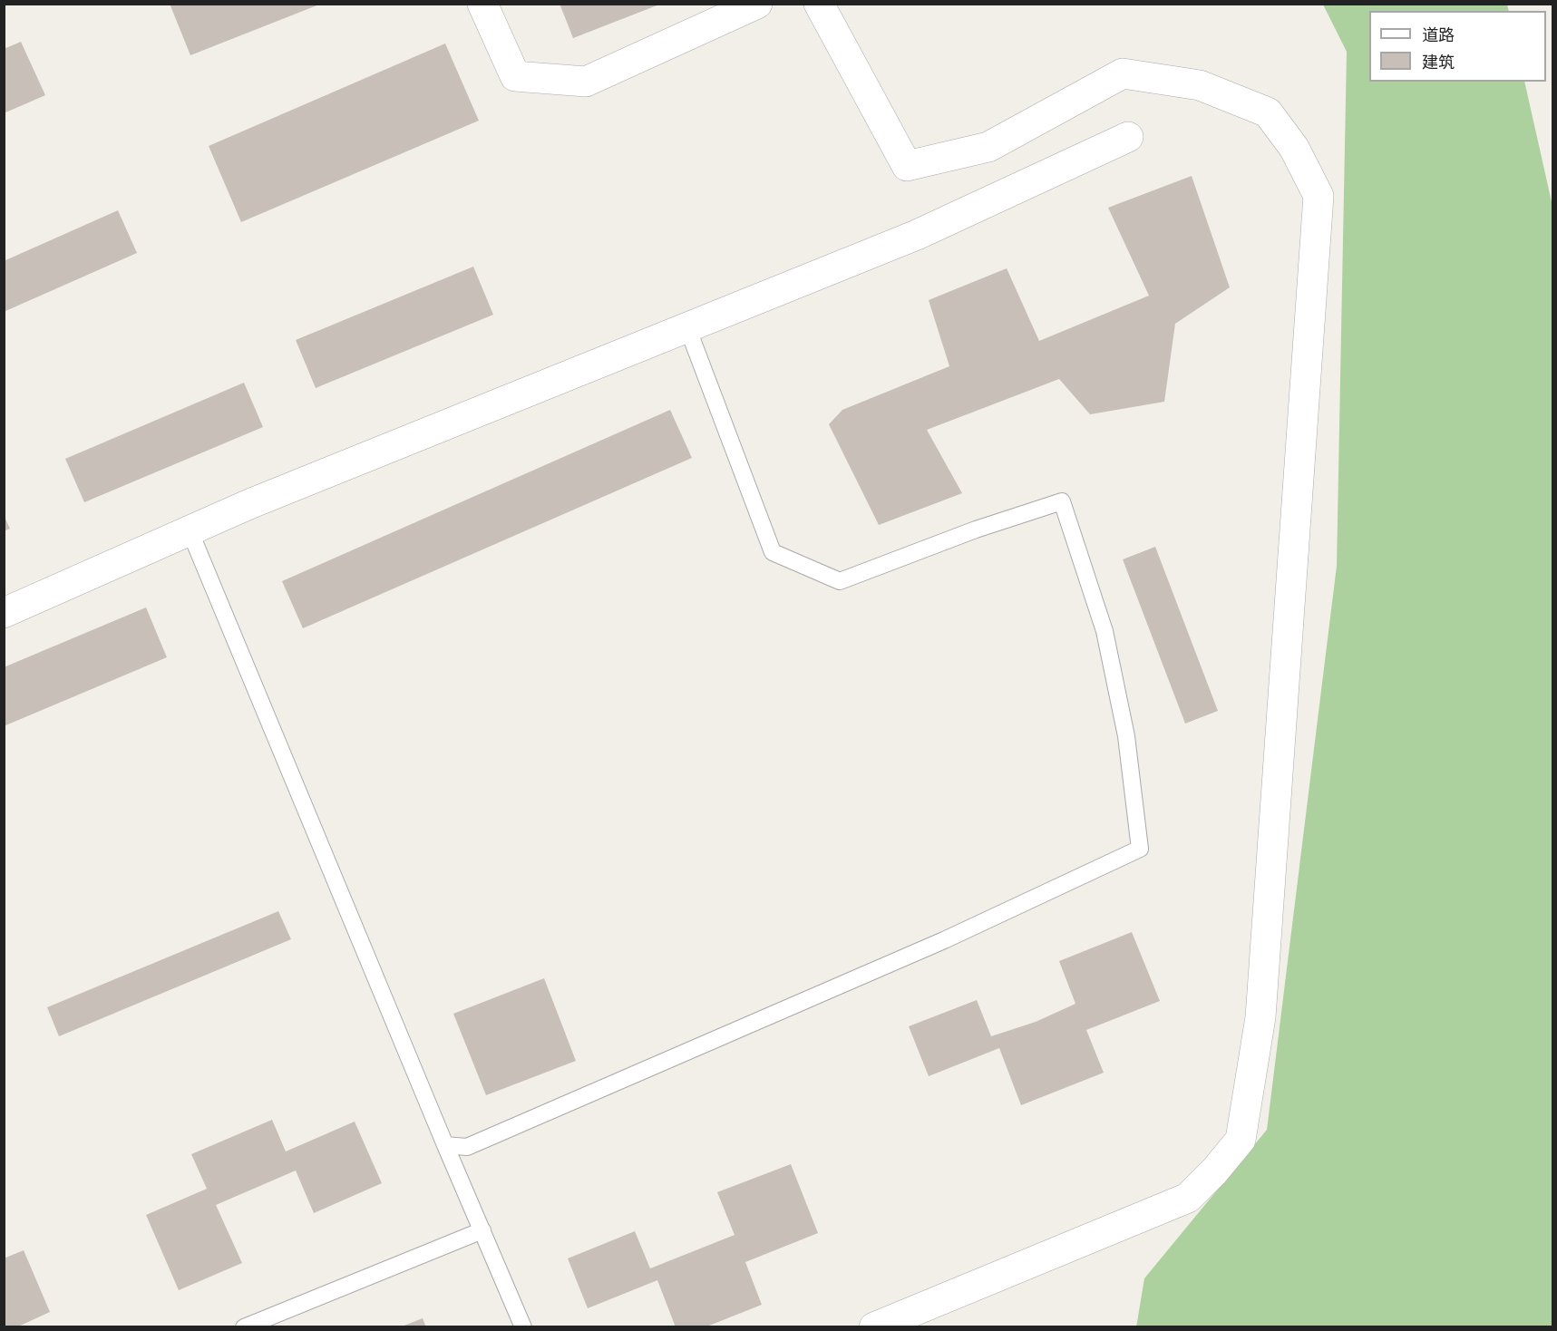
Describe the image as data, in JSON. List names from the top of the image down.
{
  "legend": ["道路", "建筑"]
}
